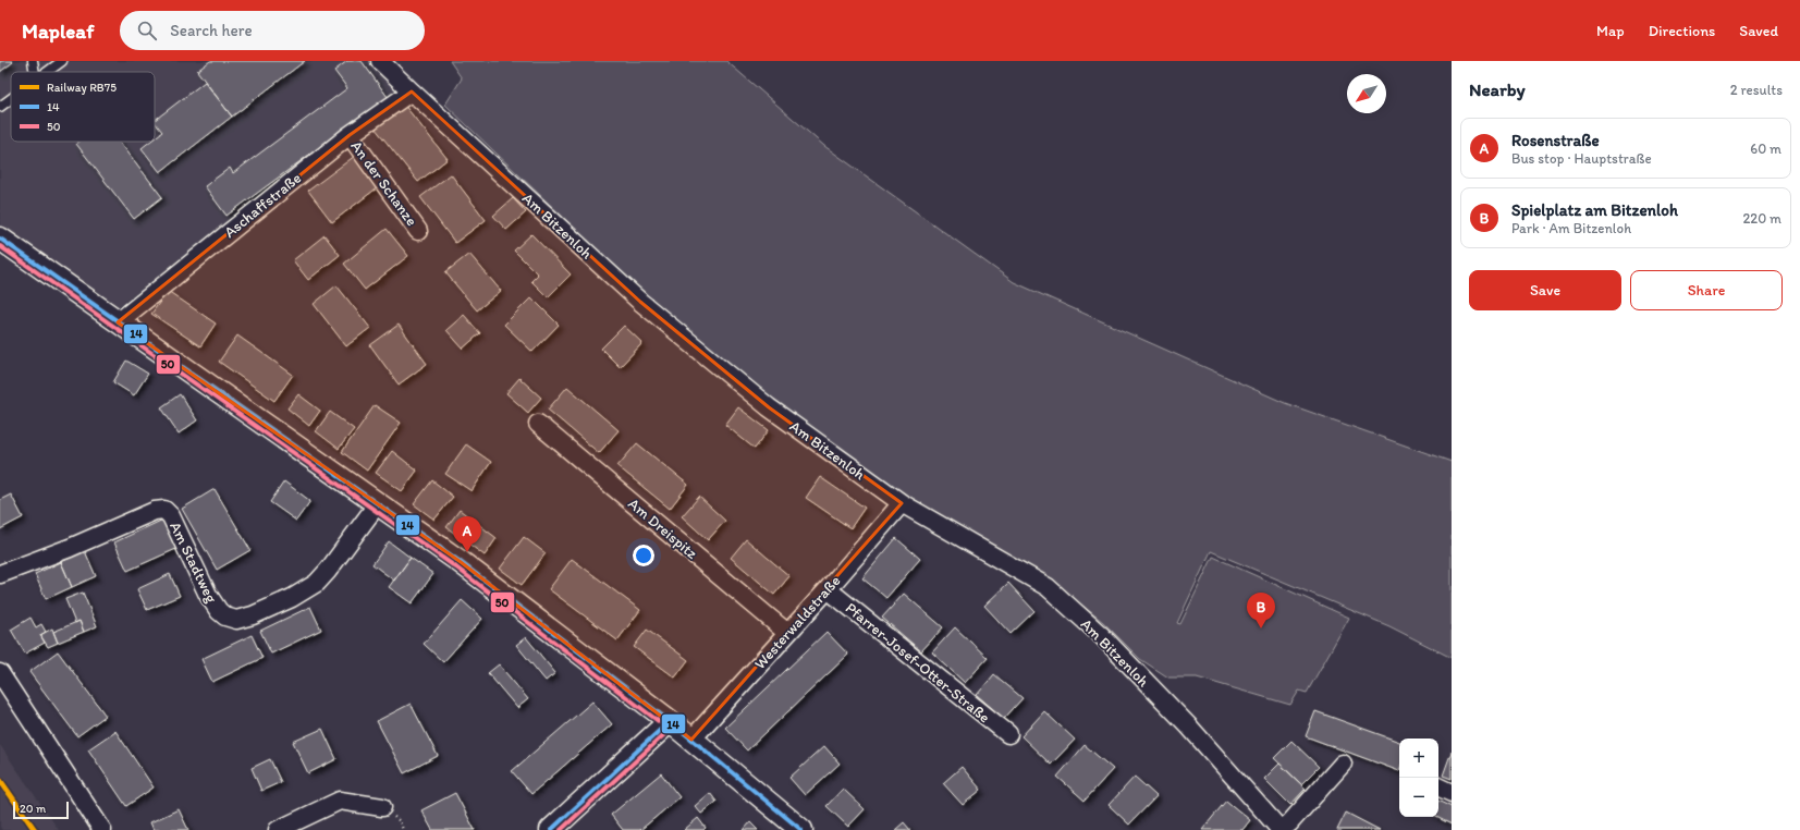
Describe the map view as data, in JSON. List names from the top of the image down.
{
  "streets": {
    "street": [
      "An der Schanze",
      "Aschaffstraße",
      "Am Bitzenloh",
      "Am Dreispitz",
      "Am Stadtweg",
      "Westerwaldstraße",
      "Pfarrer-Josef-Otter-Straße"
    ]
  },
  "crossings": [
    ["An der Schanze", "Aschaffstraße"],
    ["Aschaffstraße", "Am Bitzenloh"],
    ["Am Bitzenloh", "Westerwaldstraße"],
    ["Am Dreispitz", "Westerwaldstraße"],
    ["Westerwaldstraße", "Pfarrer-Josef-Otter-Straße"]
  ],
  "lines": ["transit line 14", "transit line 50", "rail line RB75"],
  "legend": ["Railway RB75", "14", "50"],
  "scale_bar": "20 m",
  "north": "bottom left",
  "page": {
    "header": "Mapleaf",
    "search": "Search here",
    "nav": ["Map", "Directions", "Saved"],
    "heading": ["Nearby", "2 results"],
    "list": [
      {
        "mark": "A",
        "name": "Rosenstraße",
        "note": "Bus stop · Hauptstraße",
        "value": "60 m"
      },
      {
        "mark": "B",
        "name": "Spielplatz am Bitzenloh",
        "note": "Park · Am Bitzenloh",
        "value": "220 m"
      }
    ],
    "buttons": ["Save", "Share"],
    "pins": ["A", "B"],
    "map_buttons": ["+", "−"],
    "scale": "20 m"
  }
}
